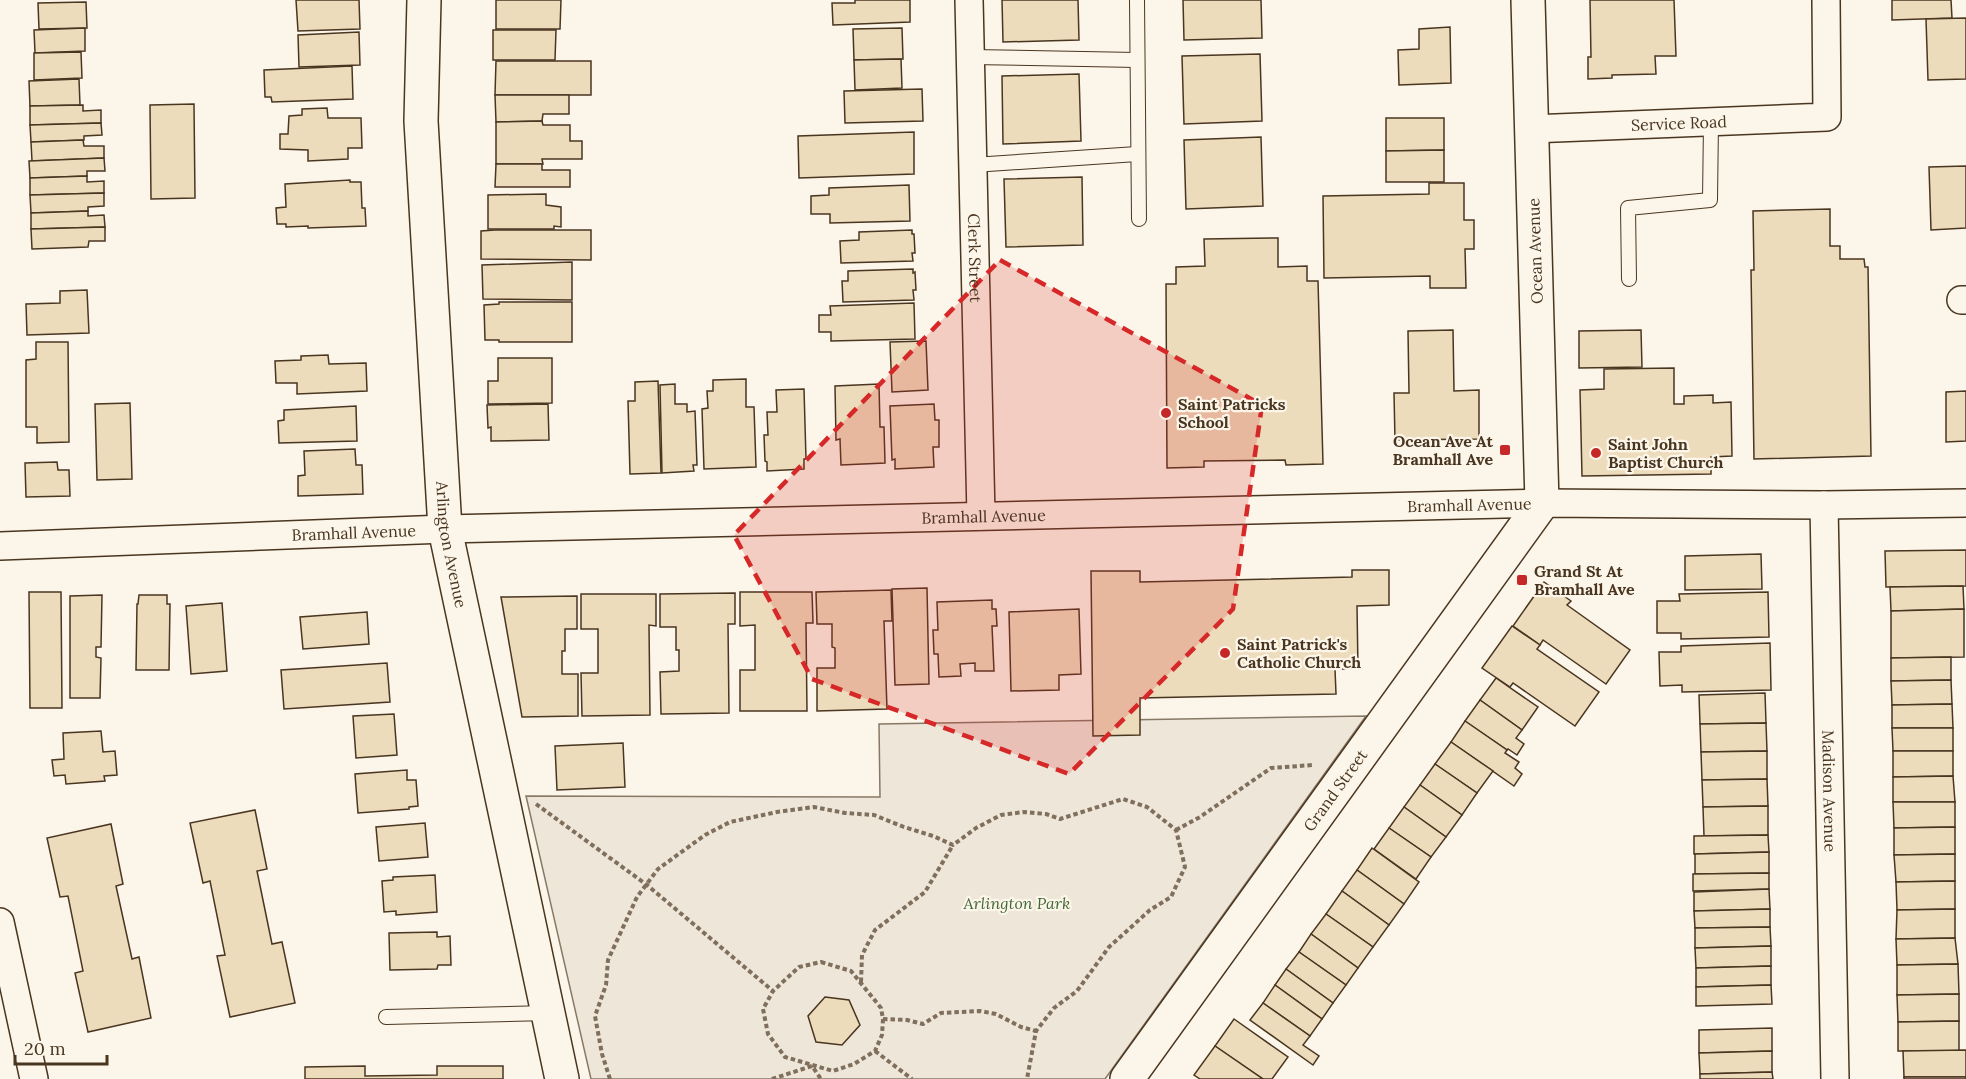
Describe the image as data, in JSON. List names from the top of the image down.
{
  "streets": {
    "street": [
      "Service Road",
      "Ocean Avenue",
      "Clerk Street",
      "Bramhall Avenue",
      "Arlington Avenue",
      "Grand Street",
      "Madison Avenue"
    ]
  },
  "crossings": [
    ["Service Road", "Ocean Avenue"],
    ["Ocean Avenue", "Bramhall Avenue"],
    ["Ocean Avenue", "Grand Street"],
    ["Clerk Street", "Bramhall Avenue"],
    ["Bramhall Avenue", "Arlington Avenue"],
    ["Bramhall Avenue", "Grand Street"],
    ["Bramhall Avenue", "Madison Avenue"]
  ],
  "parks": ["Arlington Park"],
  "places": {
    "other": ["Saint Patricks School", "Saint John Baptist Church", "Saint Patrick's Catholic Church"],
    "transit": ["Ocean Ave At Bramhall Ave", "Grand St At Bramhall Ave"]
  },
  "scale_bar": "20 m"
}
